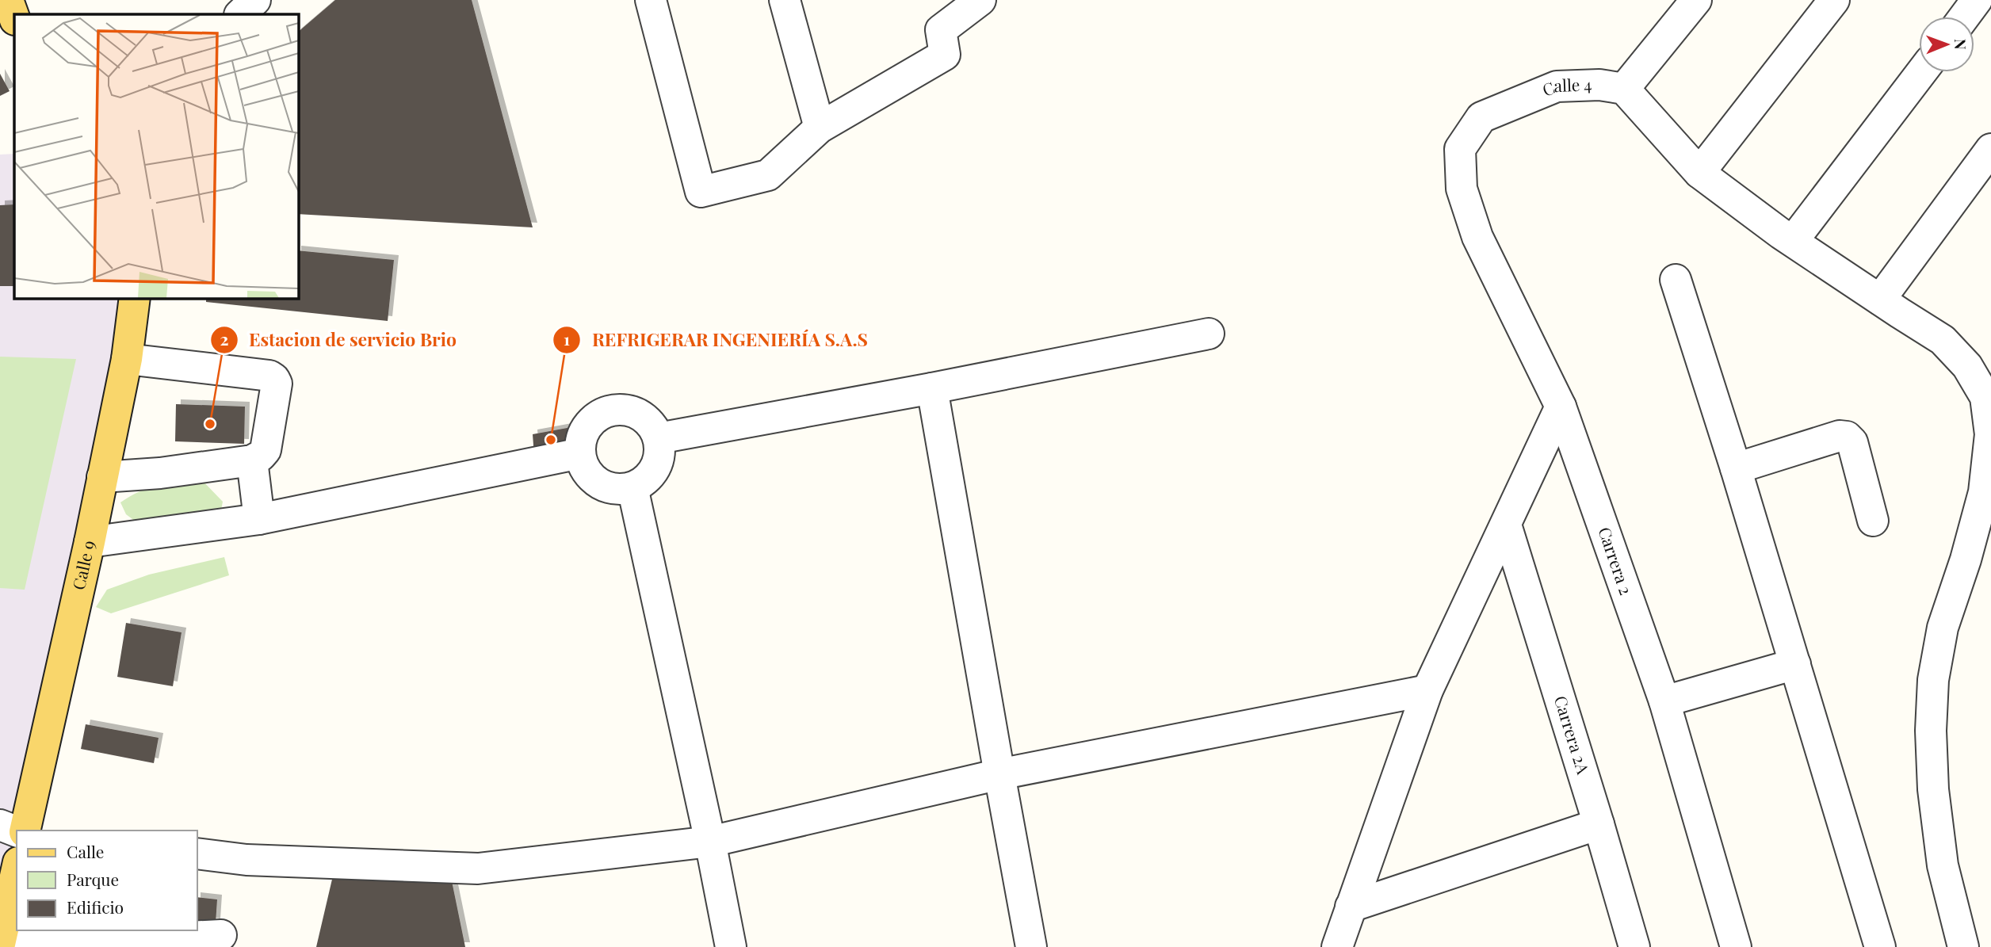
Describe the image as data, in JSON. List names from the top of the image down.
{
  "streets": {
    "main road": ["Calle 9"],
    "street": ["Calle 4", "Carrera 2", "Carrera 2A"]
  },
  "crossings": [
    ["Calle 4", "Carrera 2"]
  ],
  "places": ["Estacion de servicio Brio", "REFRIGERAR INGENIERÍA S.A.S"],
  "legend": ["Calle", "Parque", "Edificio"],
  "north": "right"
}
